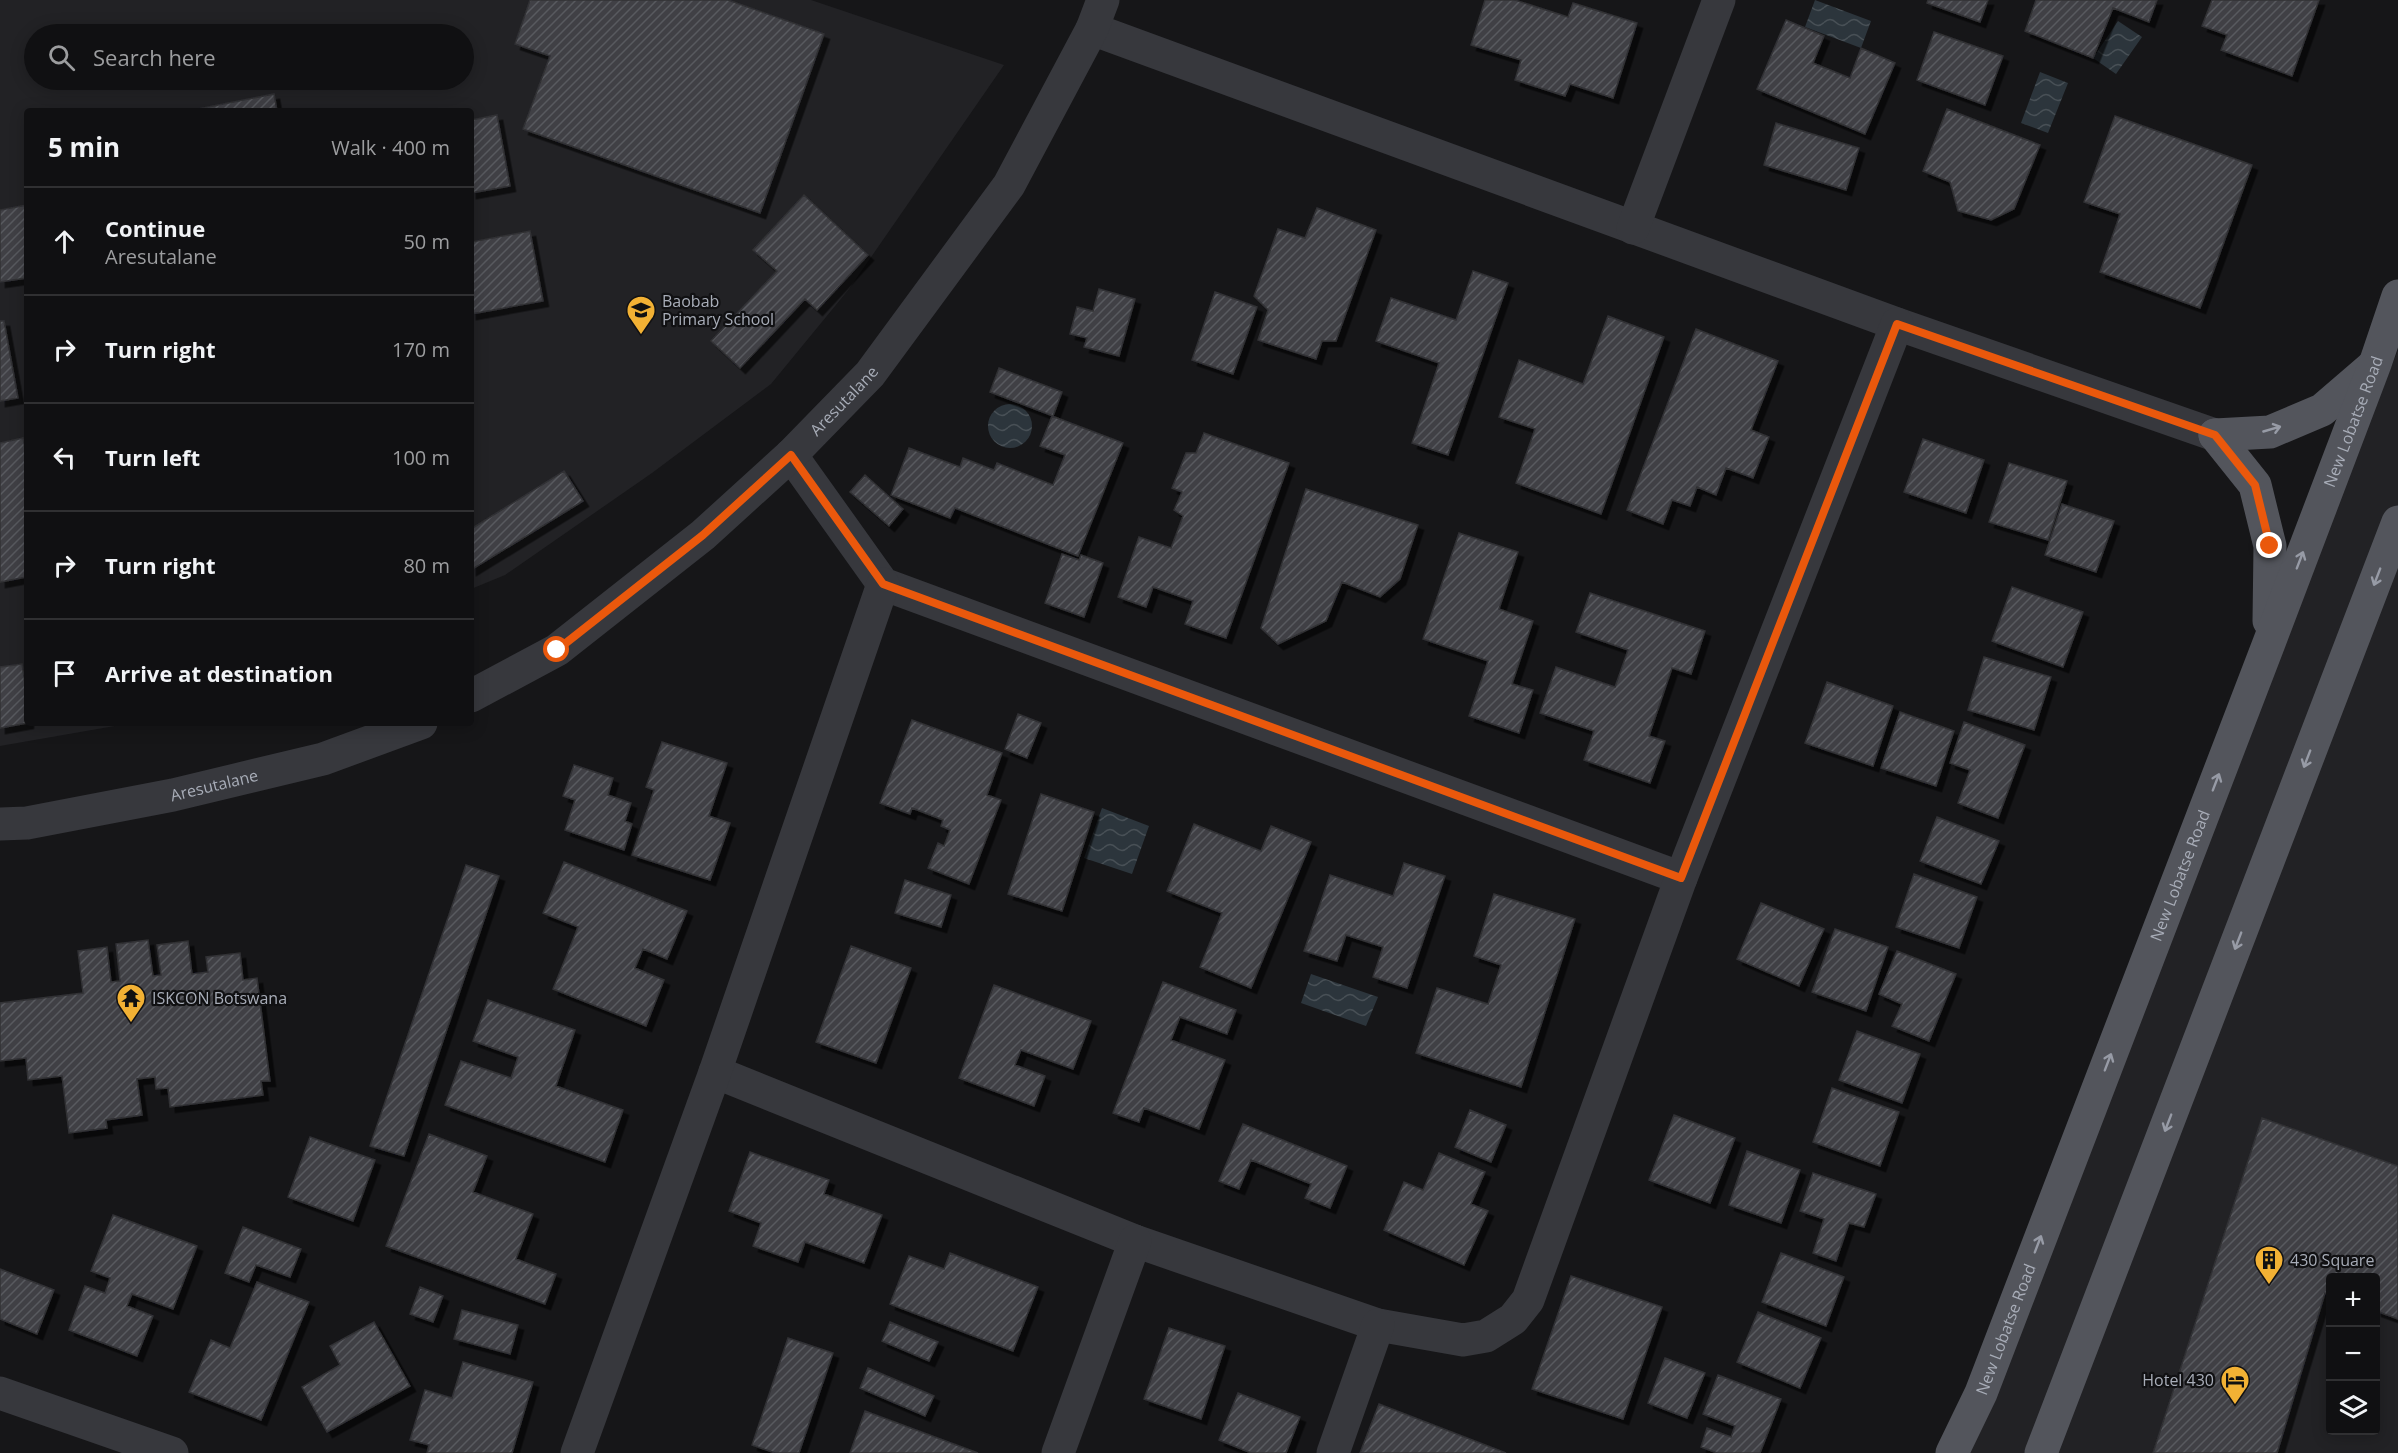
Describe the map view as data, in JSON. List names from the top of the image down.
{
  "streets": {
    "main road": ["New Lobatse Road"],
    "street": ["Aresutalane"]
  },
  "places": {
    "school or university": ["Baobab Primary School"],
    "temple": ["ISKCON Botswana"],
    "building": ["430 Square"],
    "hotel": ["Hotel 430"]
  },
  "page": {
    "search": "Search here",
    "heading": ["5 min", "Walk · 400 m"],
    "list": [
      ["Continue", "Aresutalane", "50 m"],
      ["Turn right", "170 m"],
      ["Turn left", "100 m"],
      ["Turn right", "80 m"],
      "Arrive at destination"
    ],
    "map_buttons": ["+", "−"]
  }
}
